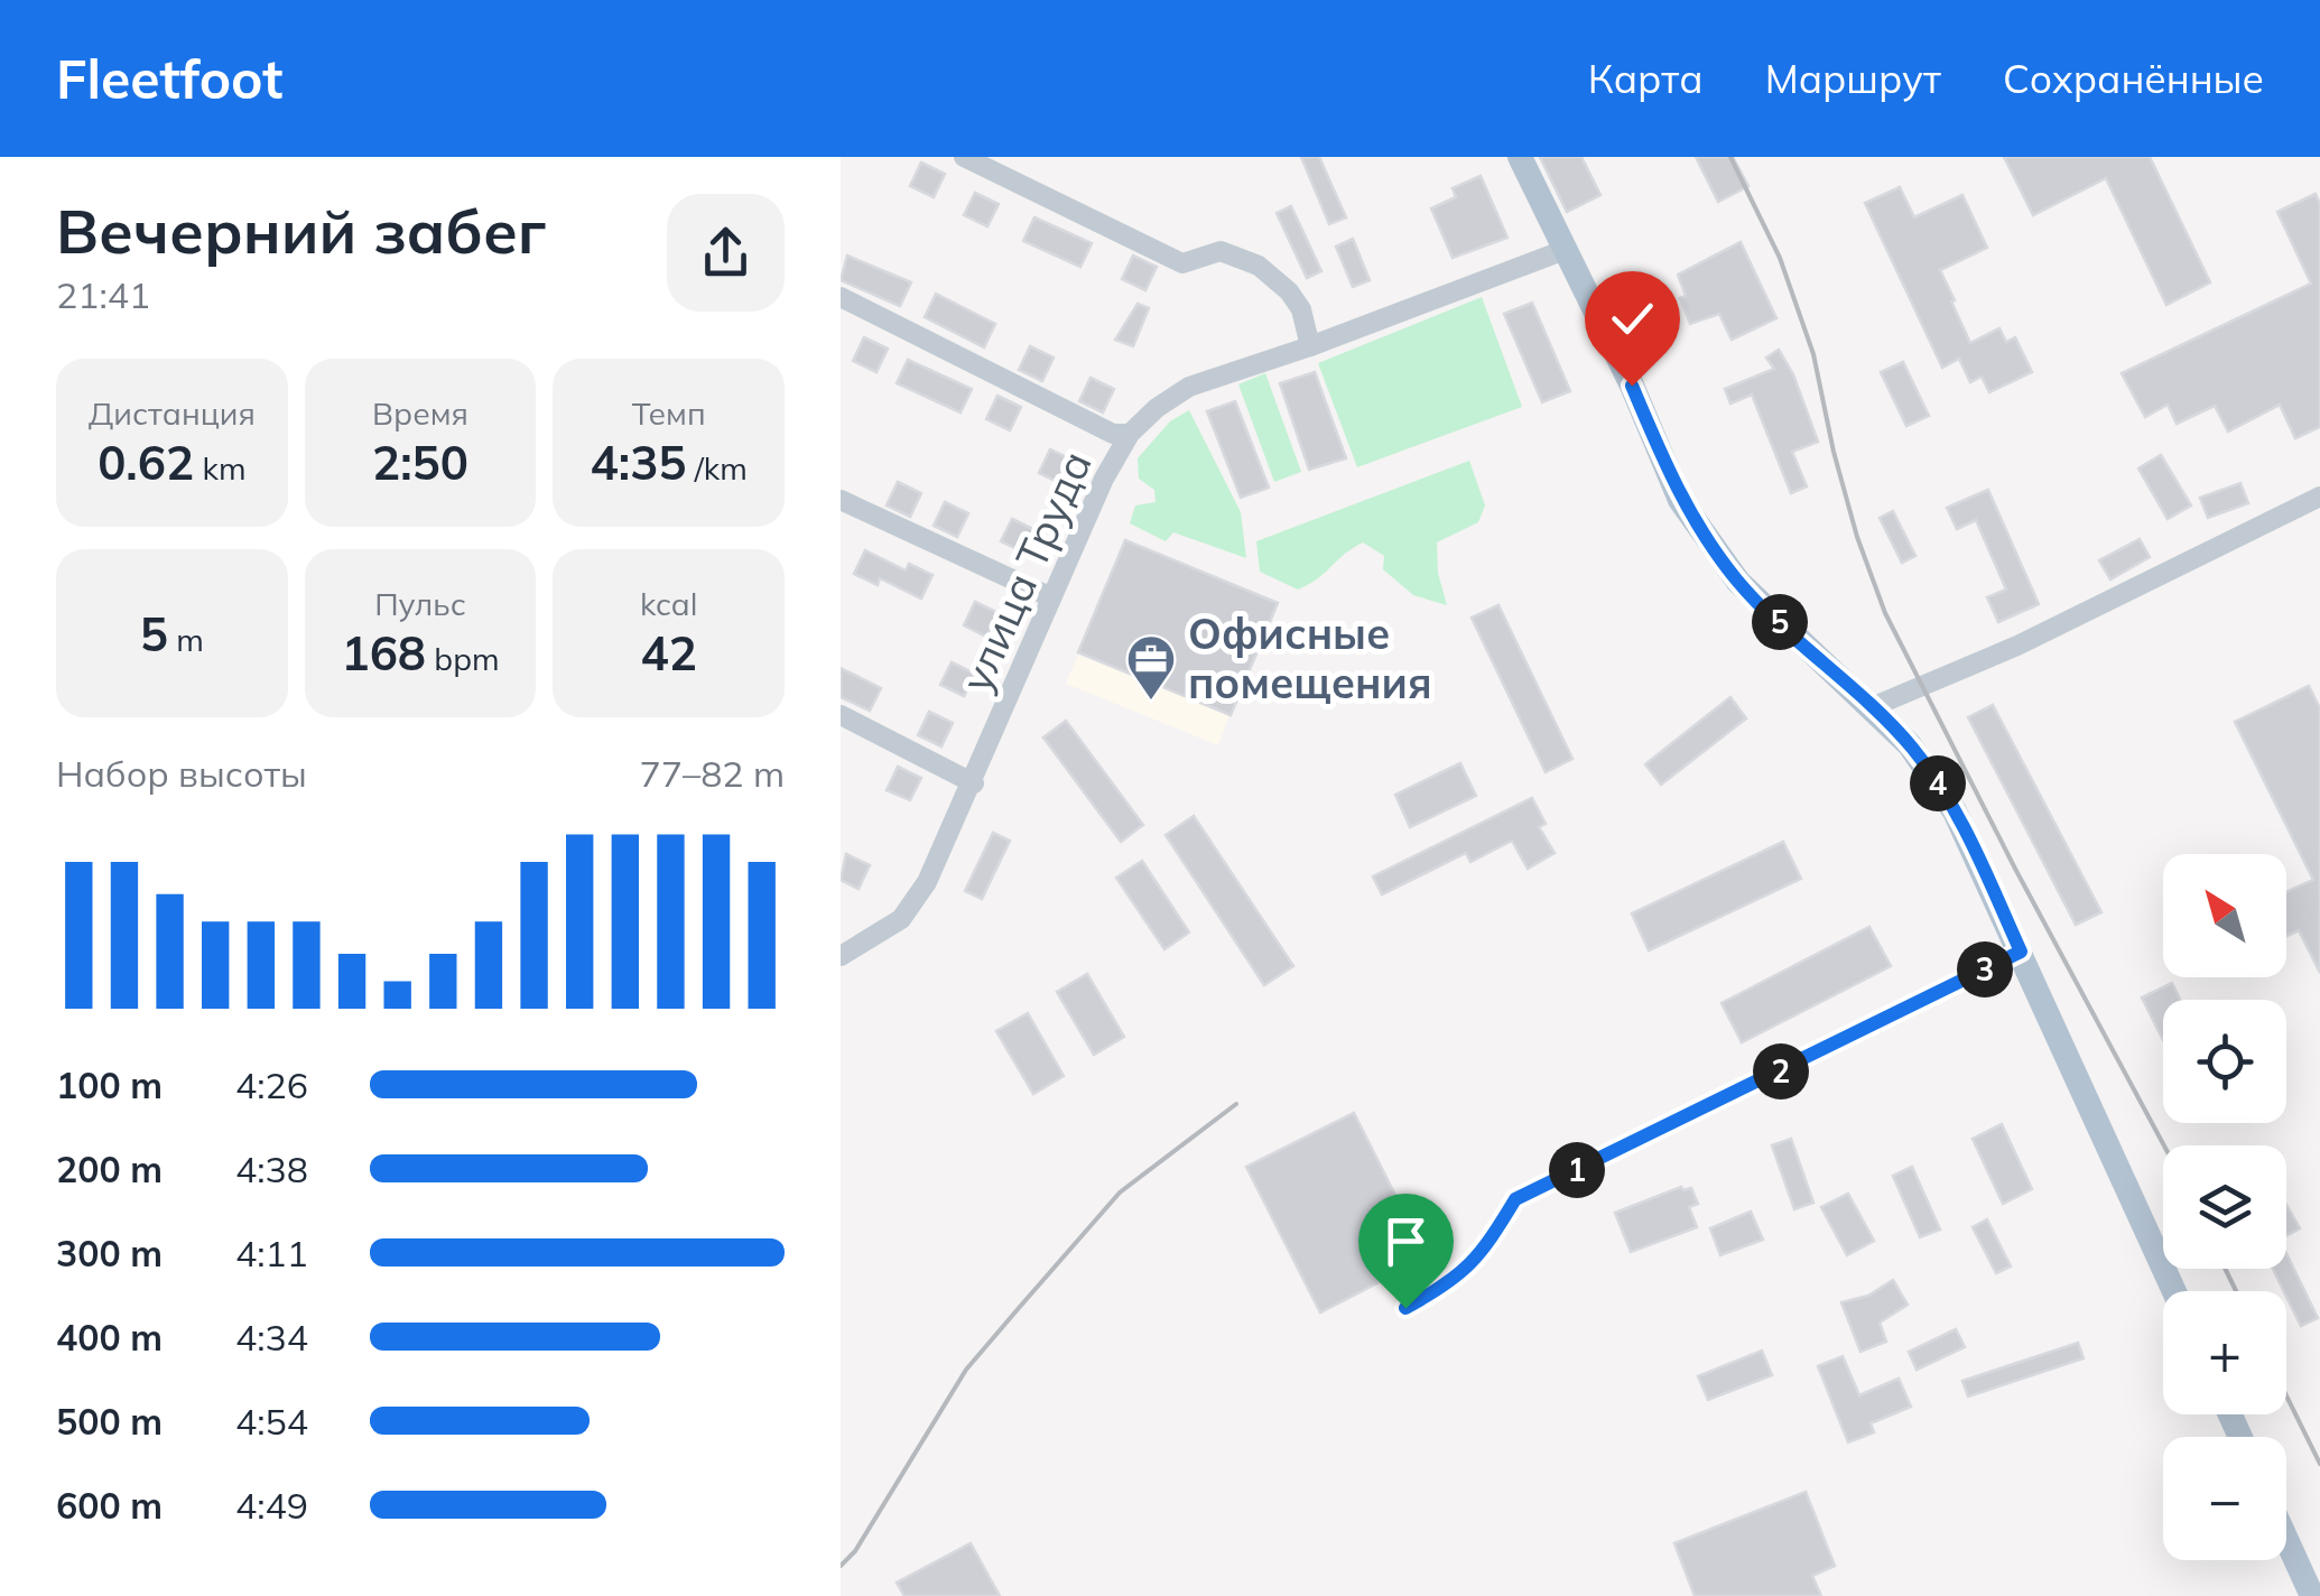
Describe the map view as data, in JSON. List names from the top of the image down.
{
  "streets": {
    "street": ["улица Труда"]
  },
  "places": {
    "office": ["Офисные помещения"]
  },
  "north": "top left",
  "page": {
    "header": "Fleetfoot",
    "nav": ["Карта", "Маршрут", "Сохранённые"],
    "heading": ["Вечерний забег", "21:41"],
    "stats": [
      ["Дистанция", "0.62 km"],
      ["Время", "2:50"],
      ["Темп", "4:35 /km"],
      ["5 m"],
      ["Пульс", "168 bpm"],
      ["kcal", "42"]
    ],
    "pins": [
      "5",
      "4",
      "3",
      "2",
      "1"
    ],
    "chart": ["Набор высоты", "77–82 m"],
    "map_buttons": ["+", "−"],
    "list": [
      {
        "name": "100 m",
        "note": "4:26"
      },
      {
        "name": "200 m",
        "note": "4:38"
      },
      {
        "name": "300 m",
        "note": "4:11"
      },
      {
        "name": "400 m",
        "note": "4:34"
      },
      {
        "name": "500 m",
        "note": "4:54"
      },
      {
        "name": "600 m",
        "note": "4:49"
      }
    ]
  }
}
